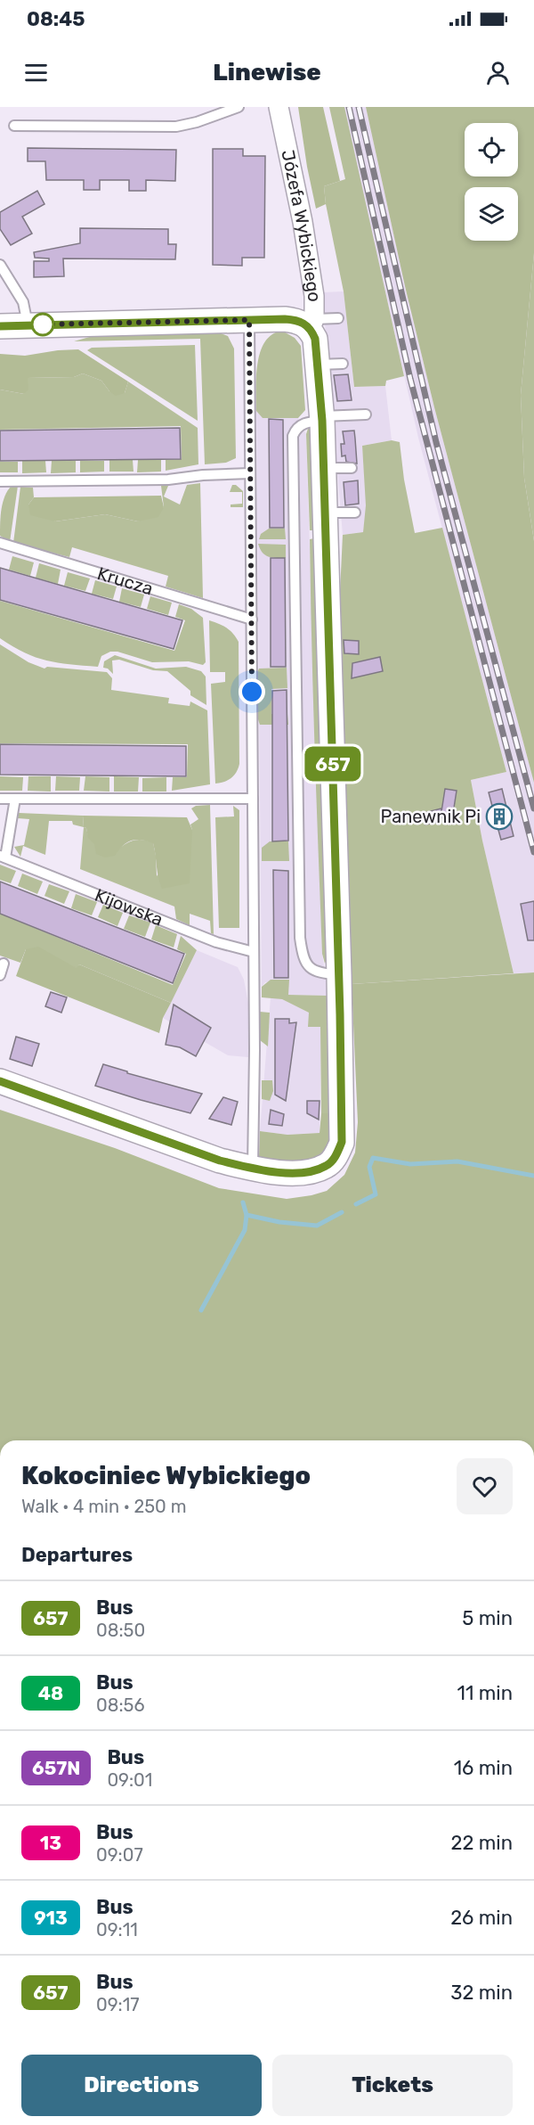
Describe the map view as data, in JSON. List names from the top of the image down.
{
  "streets": {
    "street": ["Józefa Wybickiego"],
    "lane": ["Krucza", "Kijowska"]
  },
  "places": {
    "building": ["Panewnik Pi"]
  },
  "lines": ["bus line 657"],
  "page": {
    "status": "08:45",
    "header": "Linewise",
    "on_map": "657",
    "heading": [
      ["Kokociniec Wybickiego", "Walk · 4 min · 250 m"],
      "Departures"
    ],
    "list": [
      {
        "mark": "657",
        "name": "Bus",
        "note": "08:50",
        "value": "5 min"
      },
      {
        "mark": "48",
        "name": "Bus",
        "note": "08:56",
        "value": "11 min"
      },
      {
        "mark": "657N",
        "name": "Bus",
        "note": "09:01",
        "value": "16 min"
      },
      {
        "mark": "13",
        "name": "Bus",
        "note": "09:07",
        "value": "22 min"
      },
      {
        "mark": "913",
        "name": "Bus",
        "note": "09:11",
        "value": "26 min"
      },
      {
        "mark": "657",
        "name": "Bus",
        "note": "09:17",
        "value": "32 min"
      }
    ],
    "buttons": ["Directions", "Tickets"]
  }
}
